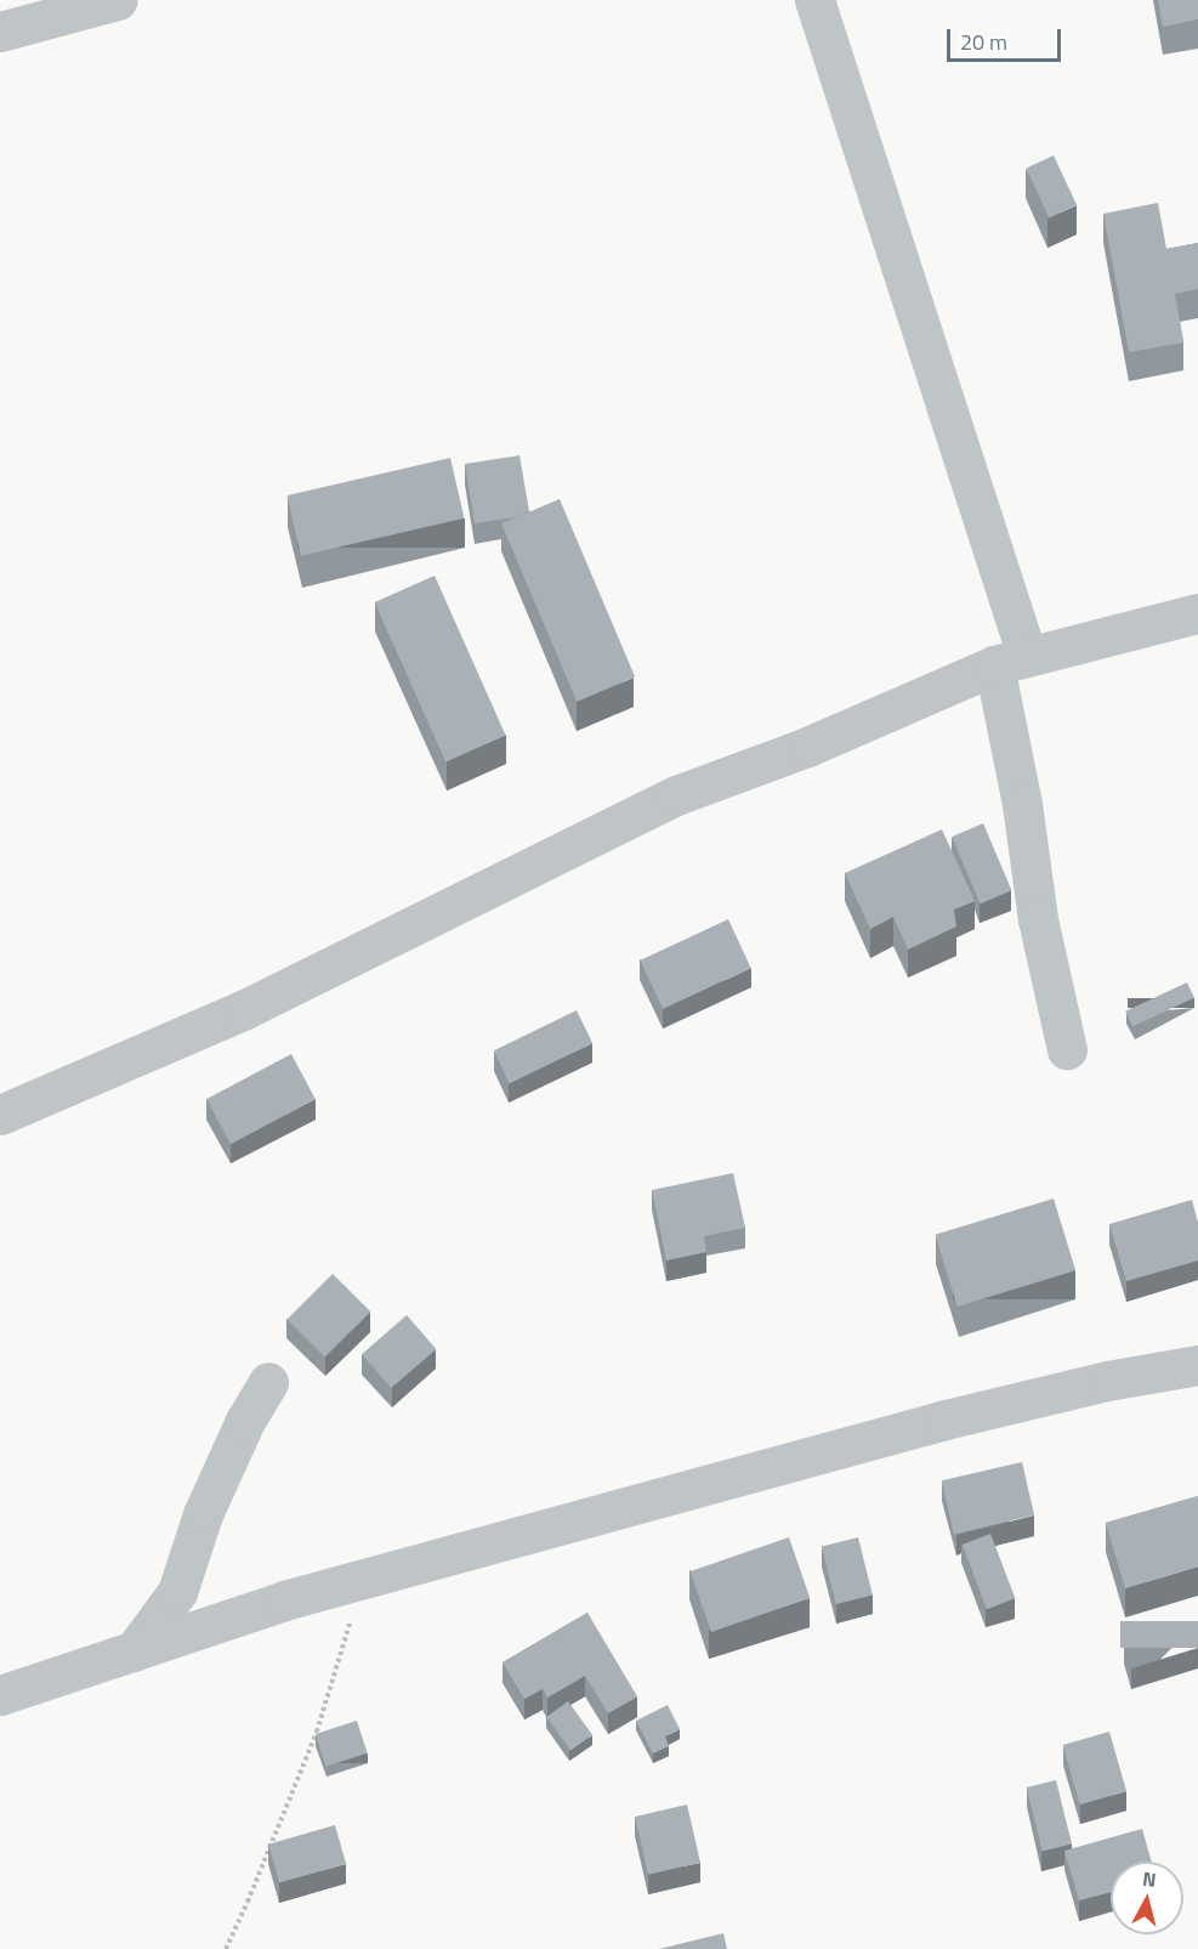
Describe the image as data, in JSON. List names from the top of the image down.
{
  "scale_bar": "20 m",
  "north": "top"
}
